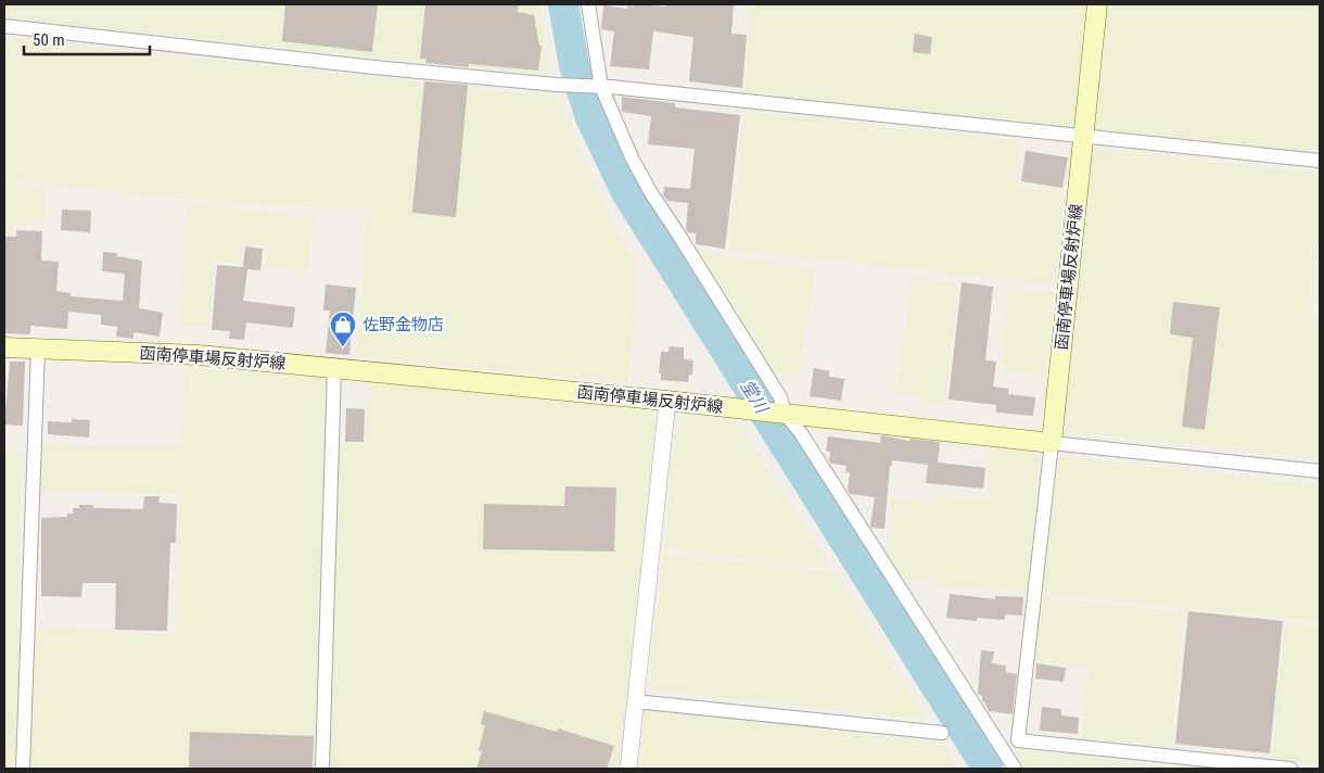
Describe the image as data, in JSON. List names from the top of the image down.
{
  "streets": {
    "main road": ["函南停車場反射炉線"]
  },
  "water": ["堂川"],
  "places": {
    "shop": ["佐野金物店"]
  },
  "scale_bar": "50 m"
}
